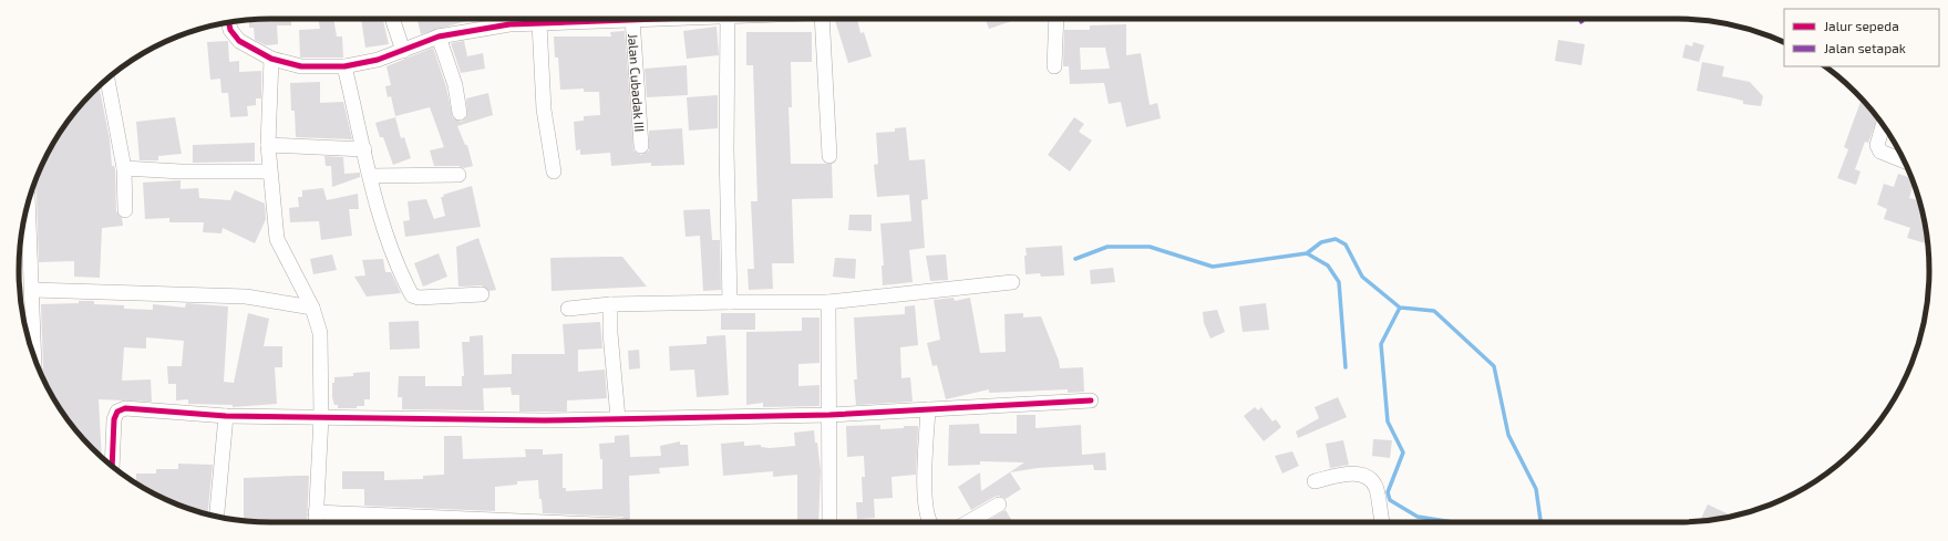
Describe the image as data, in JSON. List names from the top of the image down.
{
  "streets": {
    "street": ["Jalan Cubadak III"]
  },
  "legend": ["Jalur sepeda", "Jalan setapak"]
}
